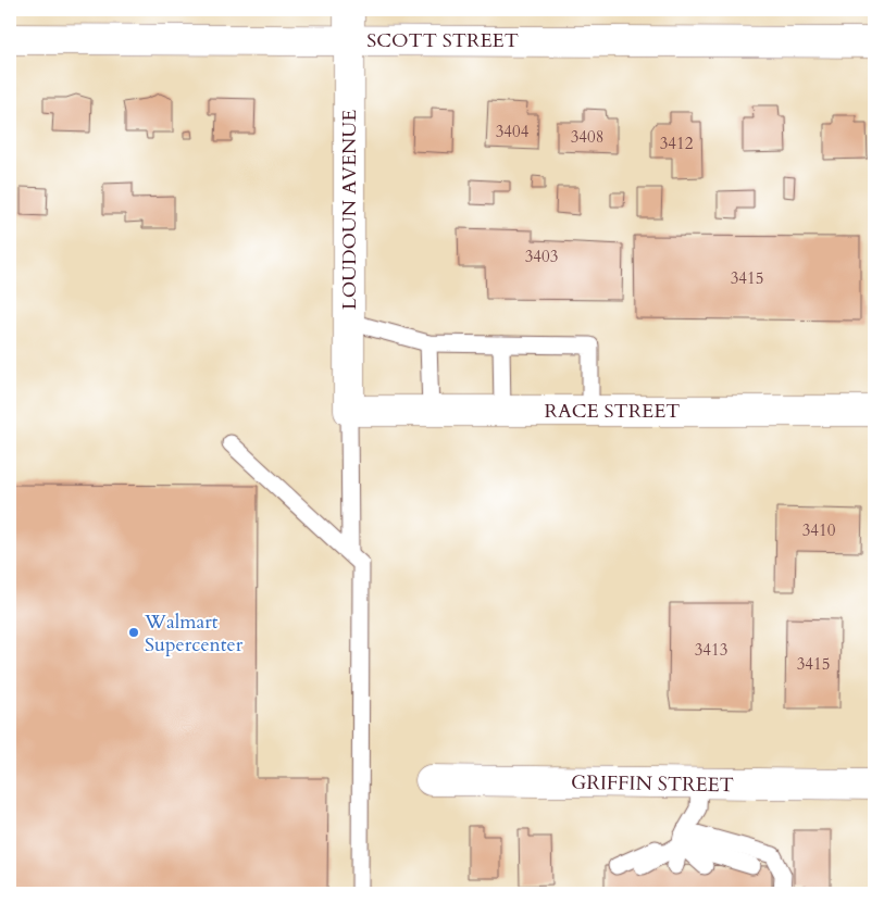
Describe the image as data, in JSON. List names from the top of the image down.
{
  "streets": {
    "street": [
      "SCOTT STREET",
      "LOUDOUN AVENUE",
      "RACE STREET",
      "GRIFFIN STREET"
    ]
  },
  "crossings": [
    ["SCOTT STREET", "LOUDOUN AVENUE"],
    ["LOUDOUN AVENUE", "RACE STREET"]
  ],
  "places": ["Walmart Supercenter"],
  "house_numbers": [
    "3404",
    "3408",
    "3412",
    "3403",
    "3415",
    "3410",
    "3413",
    "3415"
  ]
}
